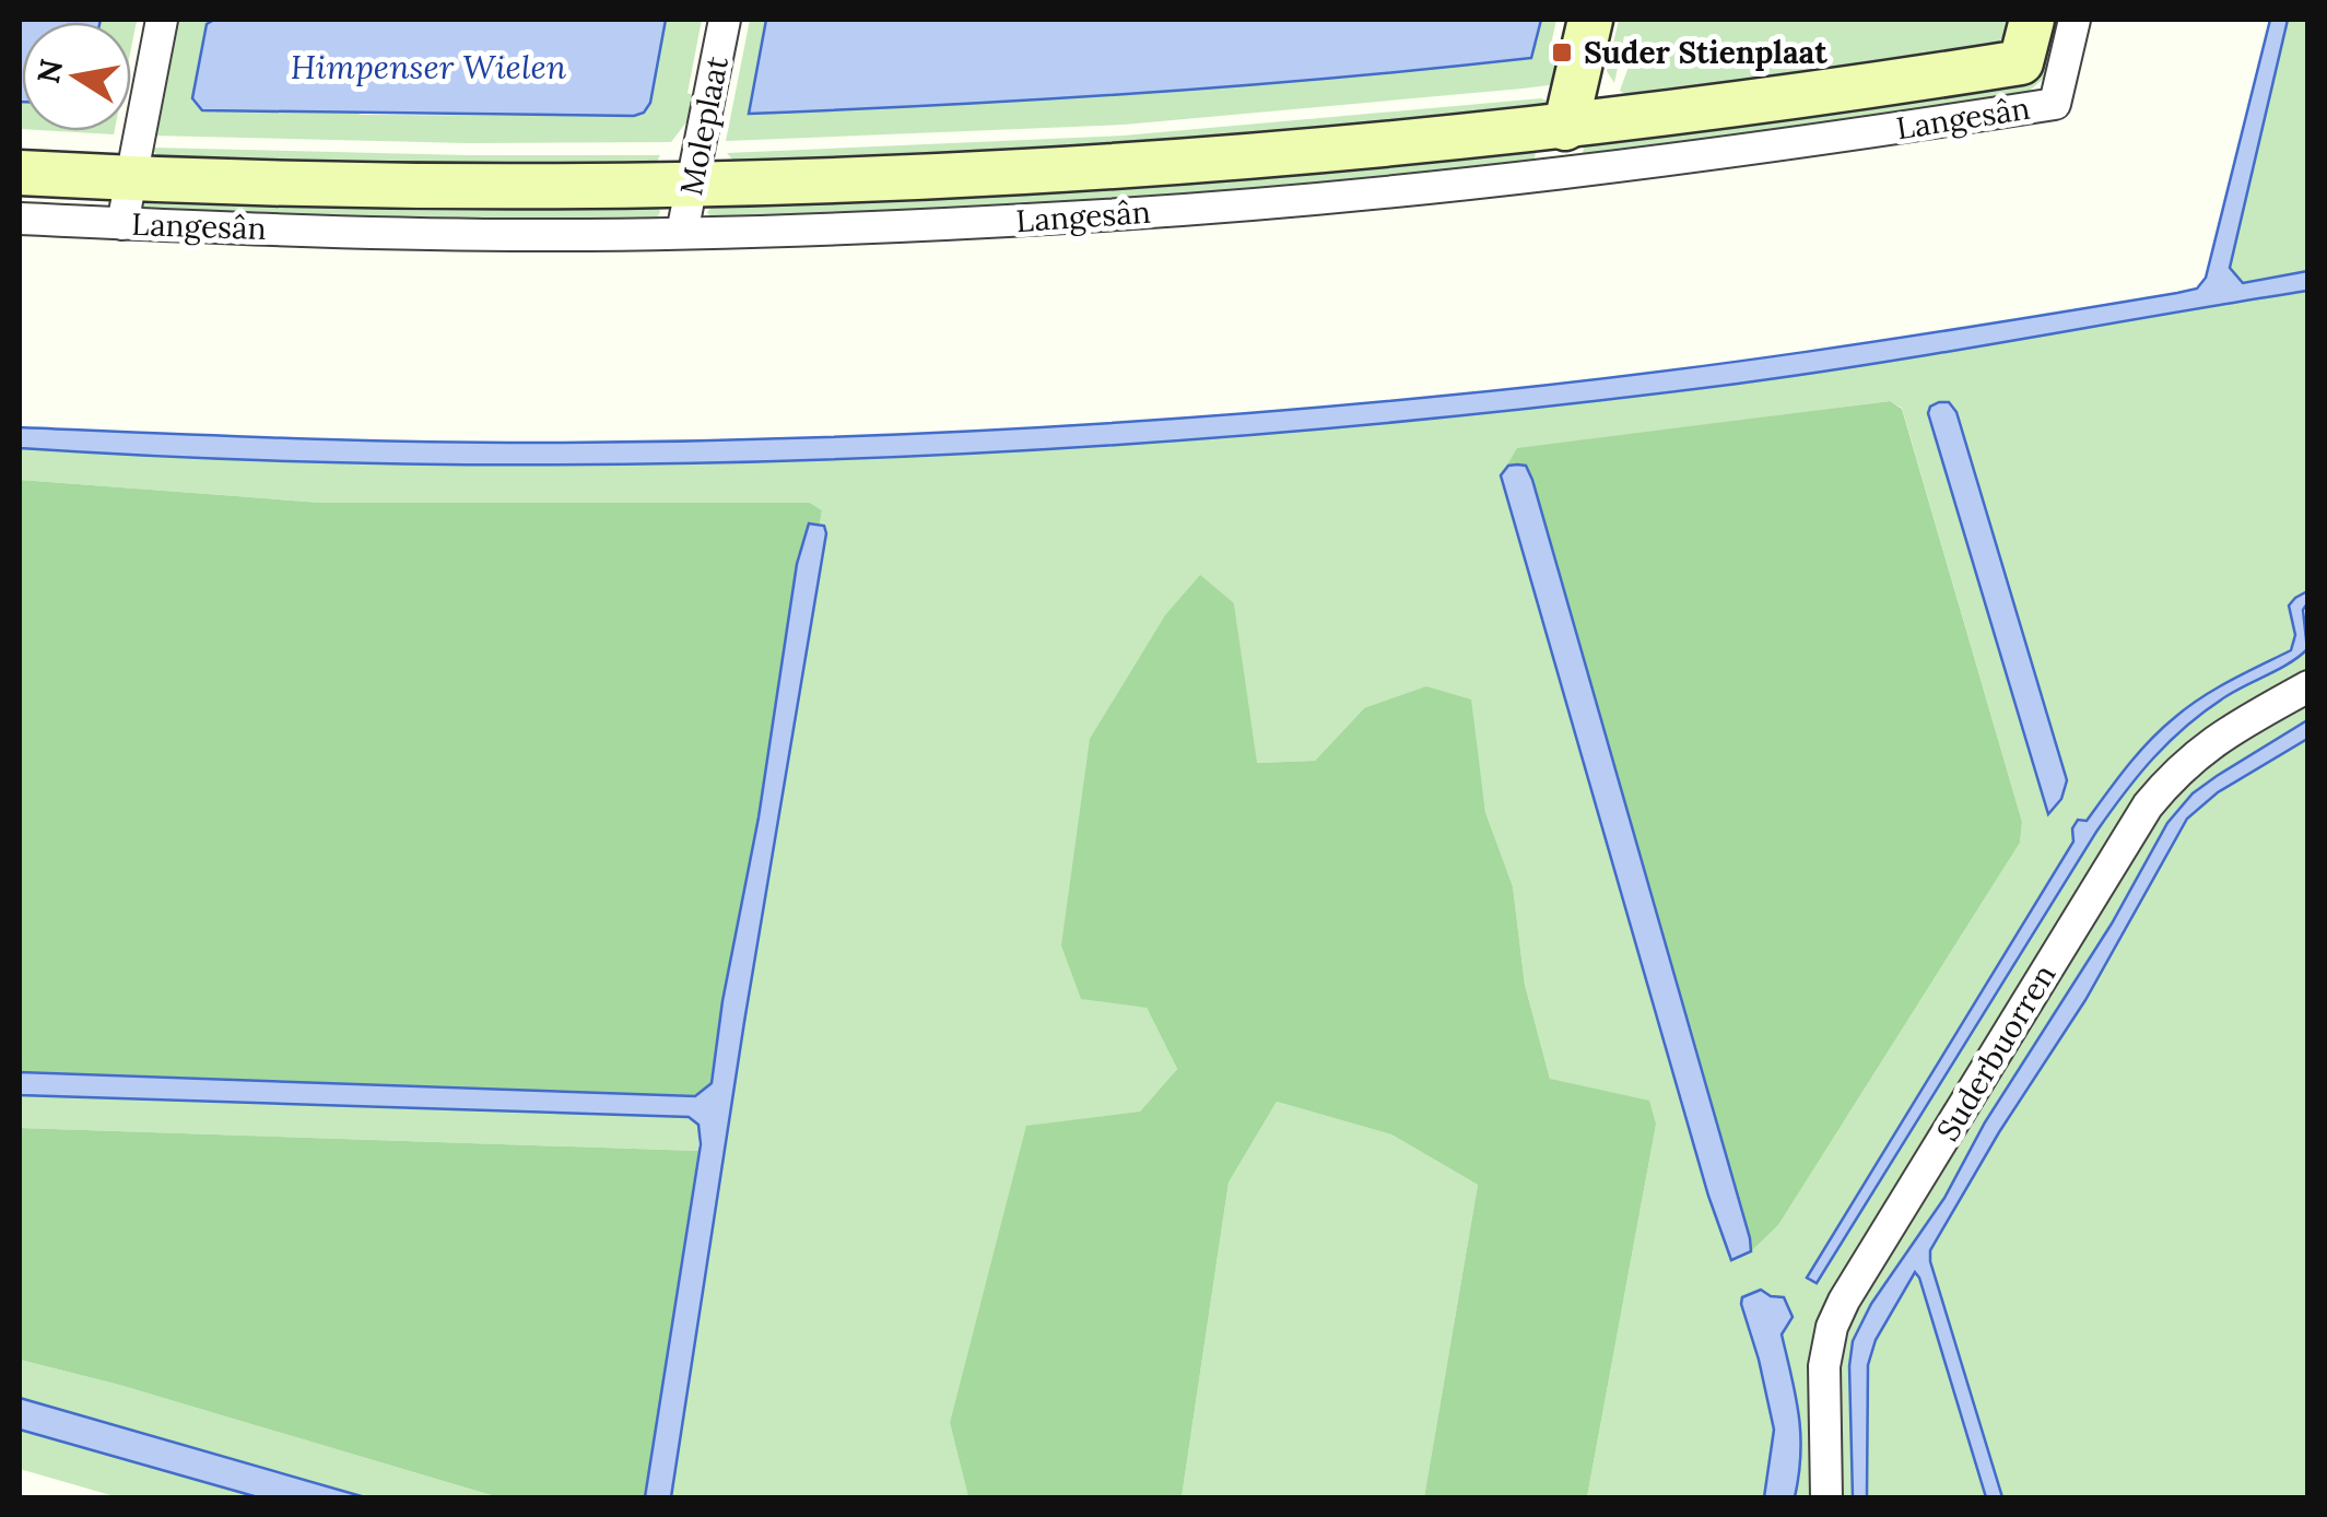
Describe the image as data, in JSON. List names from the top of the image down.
{
  "streets": {
    "street": ["Langesân", "Moleplaat", "Suderbuorren"]
  },
  "crossings": [
    ["Langesân", "Moleplaat"]
  ],
  "water": ["Himpenser Wielen"],
  "places": {
    "transit": ["Suder Stienplaat"]
  },
  "north": "left"
}
